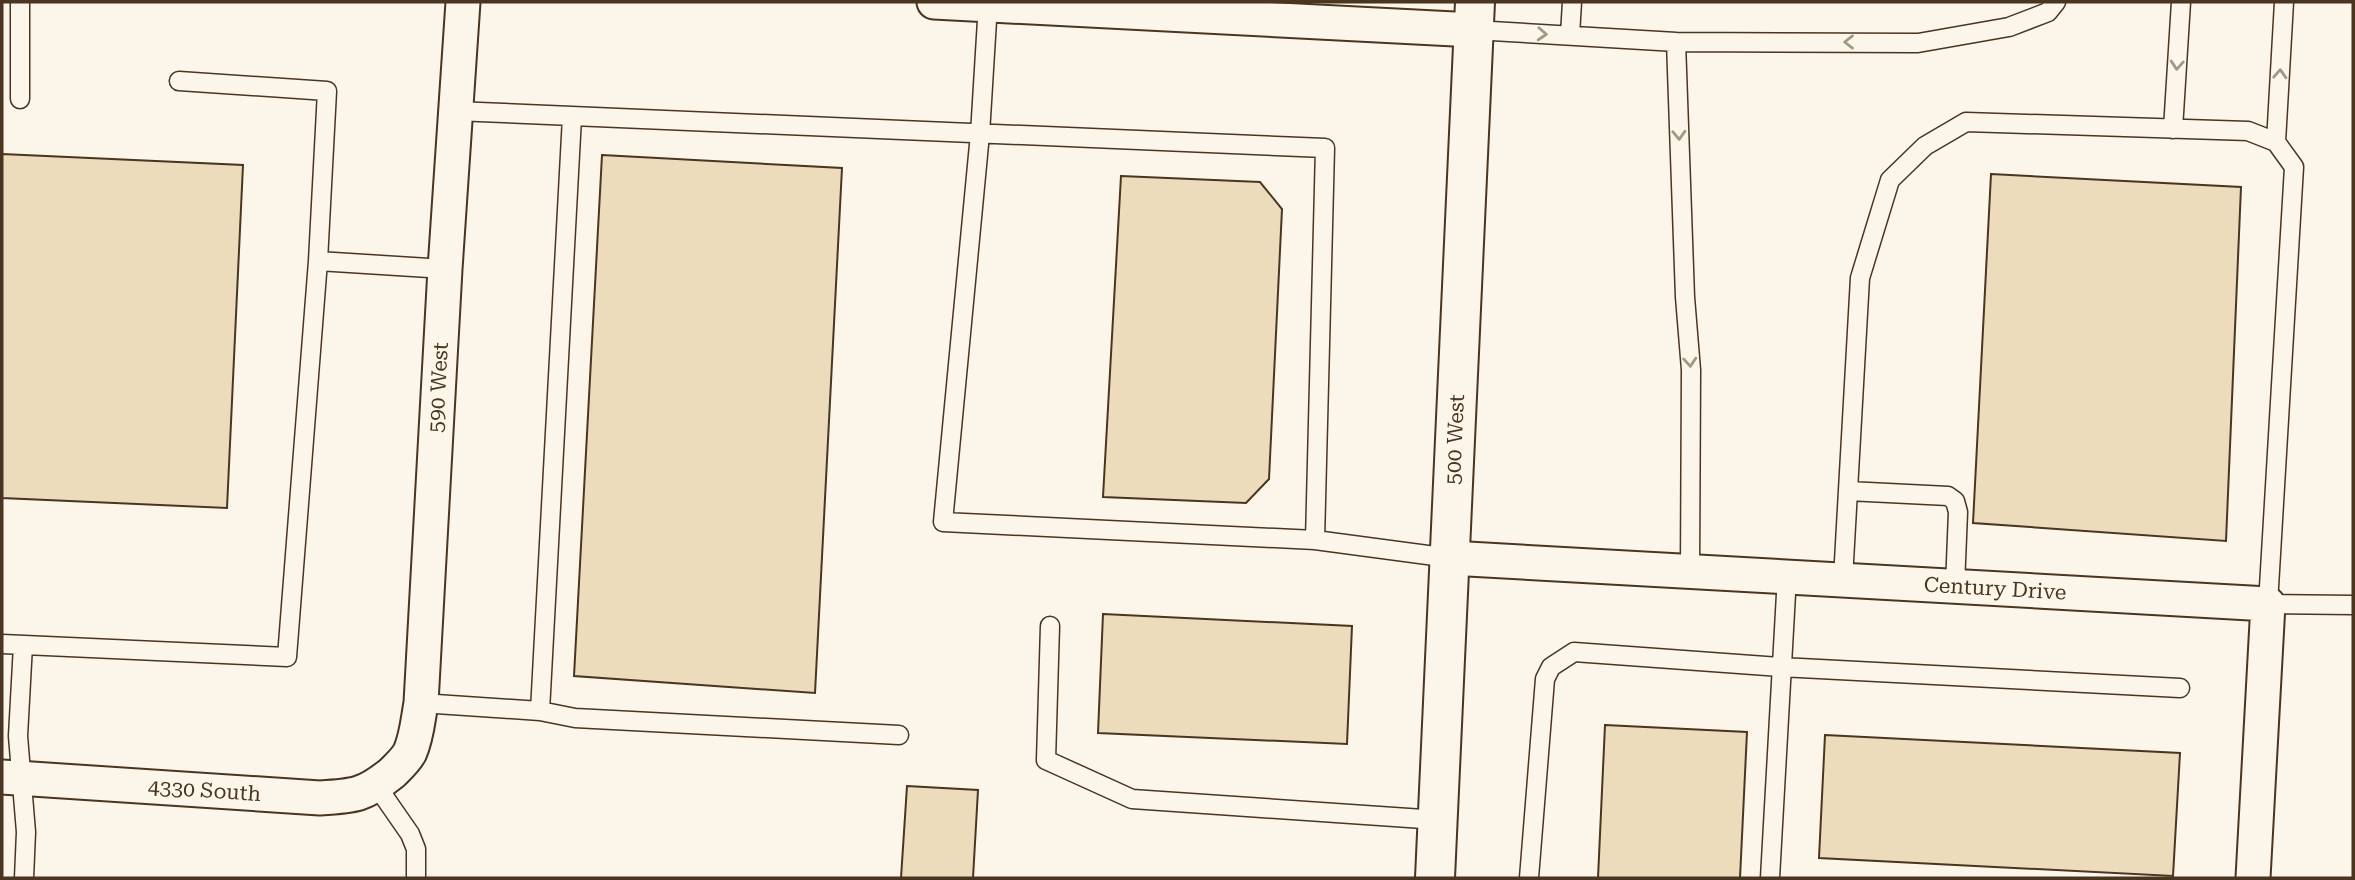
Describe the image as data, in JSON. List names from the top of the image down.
{
  "streets": {
    "main road": ["500 West"],
    "street": ["590 West", "Century Drive", "4330 South"]
  },
  "crossings": [
    ["590 West", "4330 South"],
    ["500 West", "Century Drive"]
  ]
}
